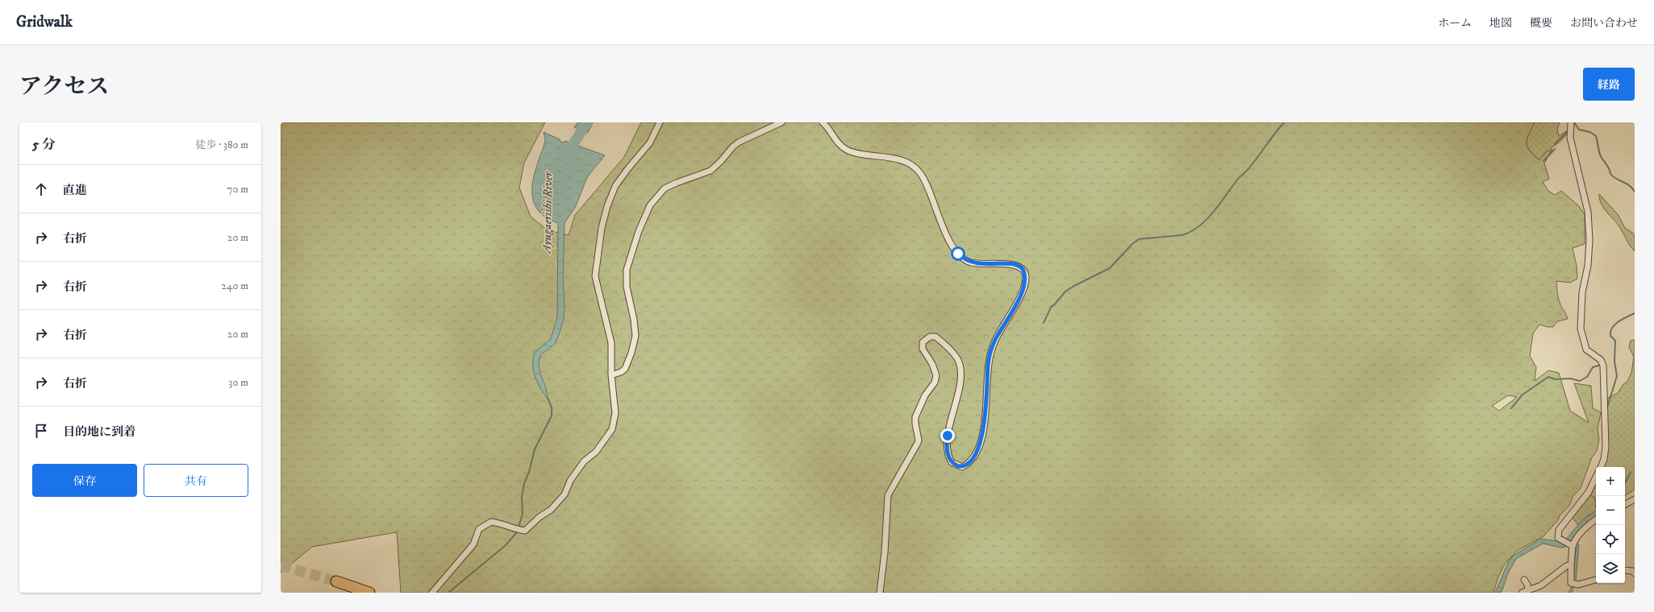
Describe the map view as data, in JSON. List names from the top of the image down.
{
  "water": ["Ayugaerishi River"],
  "page": {
    "header": "Gridwalk",
    "nav": [
      "ホーム",
      "地図",
      "概要",
      "お問い合わせ"
    ],
    "title": "アクセス",
    "buttons": [
      "経路",
      ["保存", "共有"]
    ],
    "heading": ["5 分", "徒歩 · 380 m"],
    "list": [
      ["直進", "70 m"],
      ["右折", "20 m"],
      ["右折", "240 m"],
      ["右折", "20 m"],
      ["右折", "30 m"],
      "目的地に到着"
    ],
    "map_buttons": ["+", "−"]
  }
}
